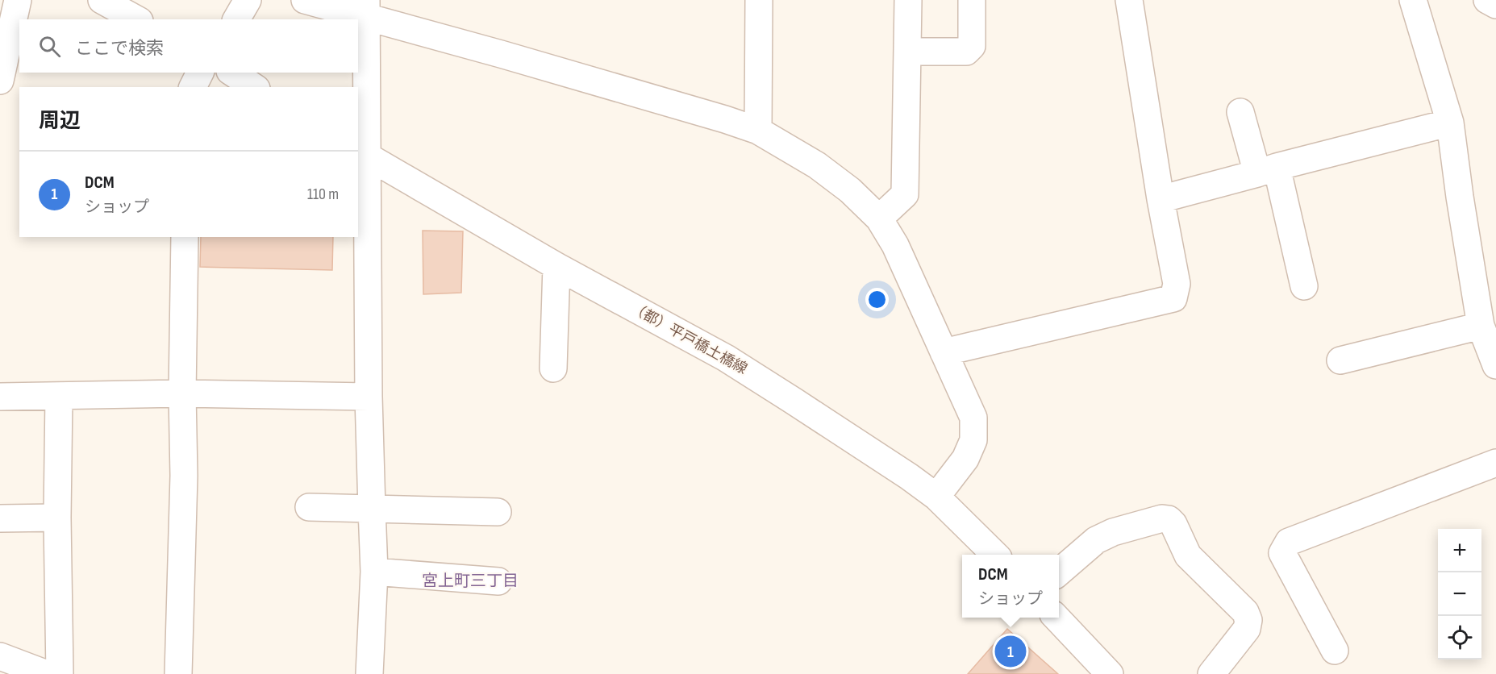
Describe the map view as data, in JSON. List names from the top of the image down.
{
  "streets": {
    "street": ["（都）平戸橋土橋線"]
  },
  "districts": ["宮上町三丁目"],
  "page": {
    "search": "ここで検索",
    "heading": "周辺",
    "list": [
      {
        "mark": "1",
        "name": "DCM",
        "note": "ショップ",
        "value": "110 m"
      }
    ],
    "map_buttons": ["+", "−"],
    "popup": ["DCM", "ショップ"],
    "pins": "1"
  }
}
